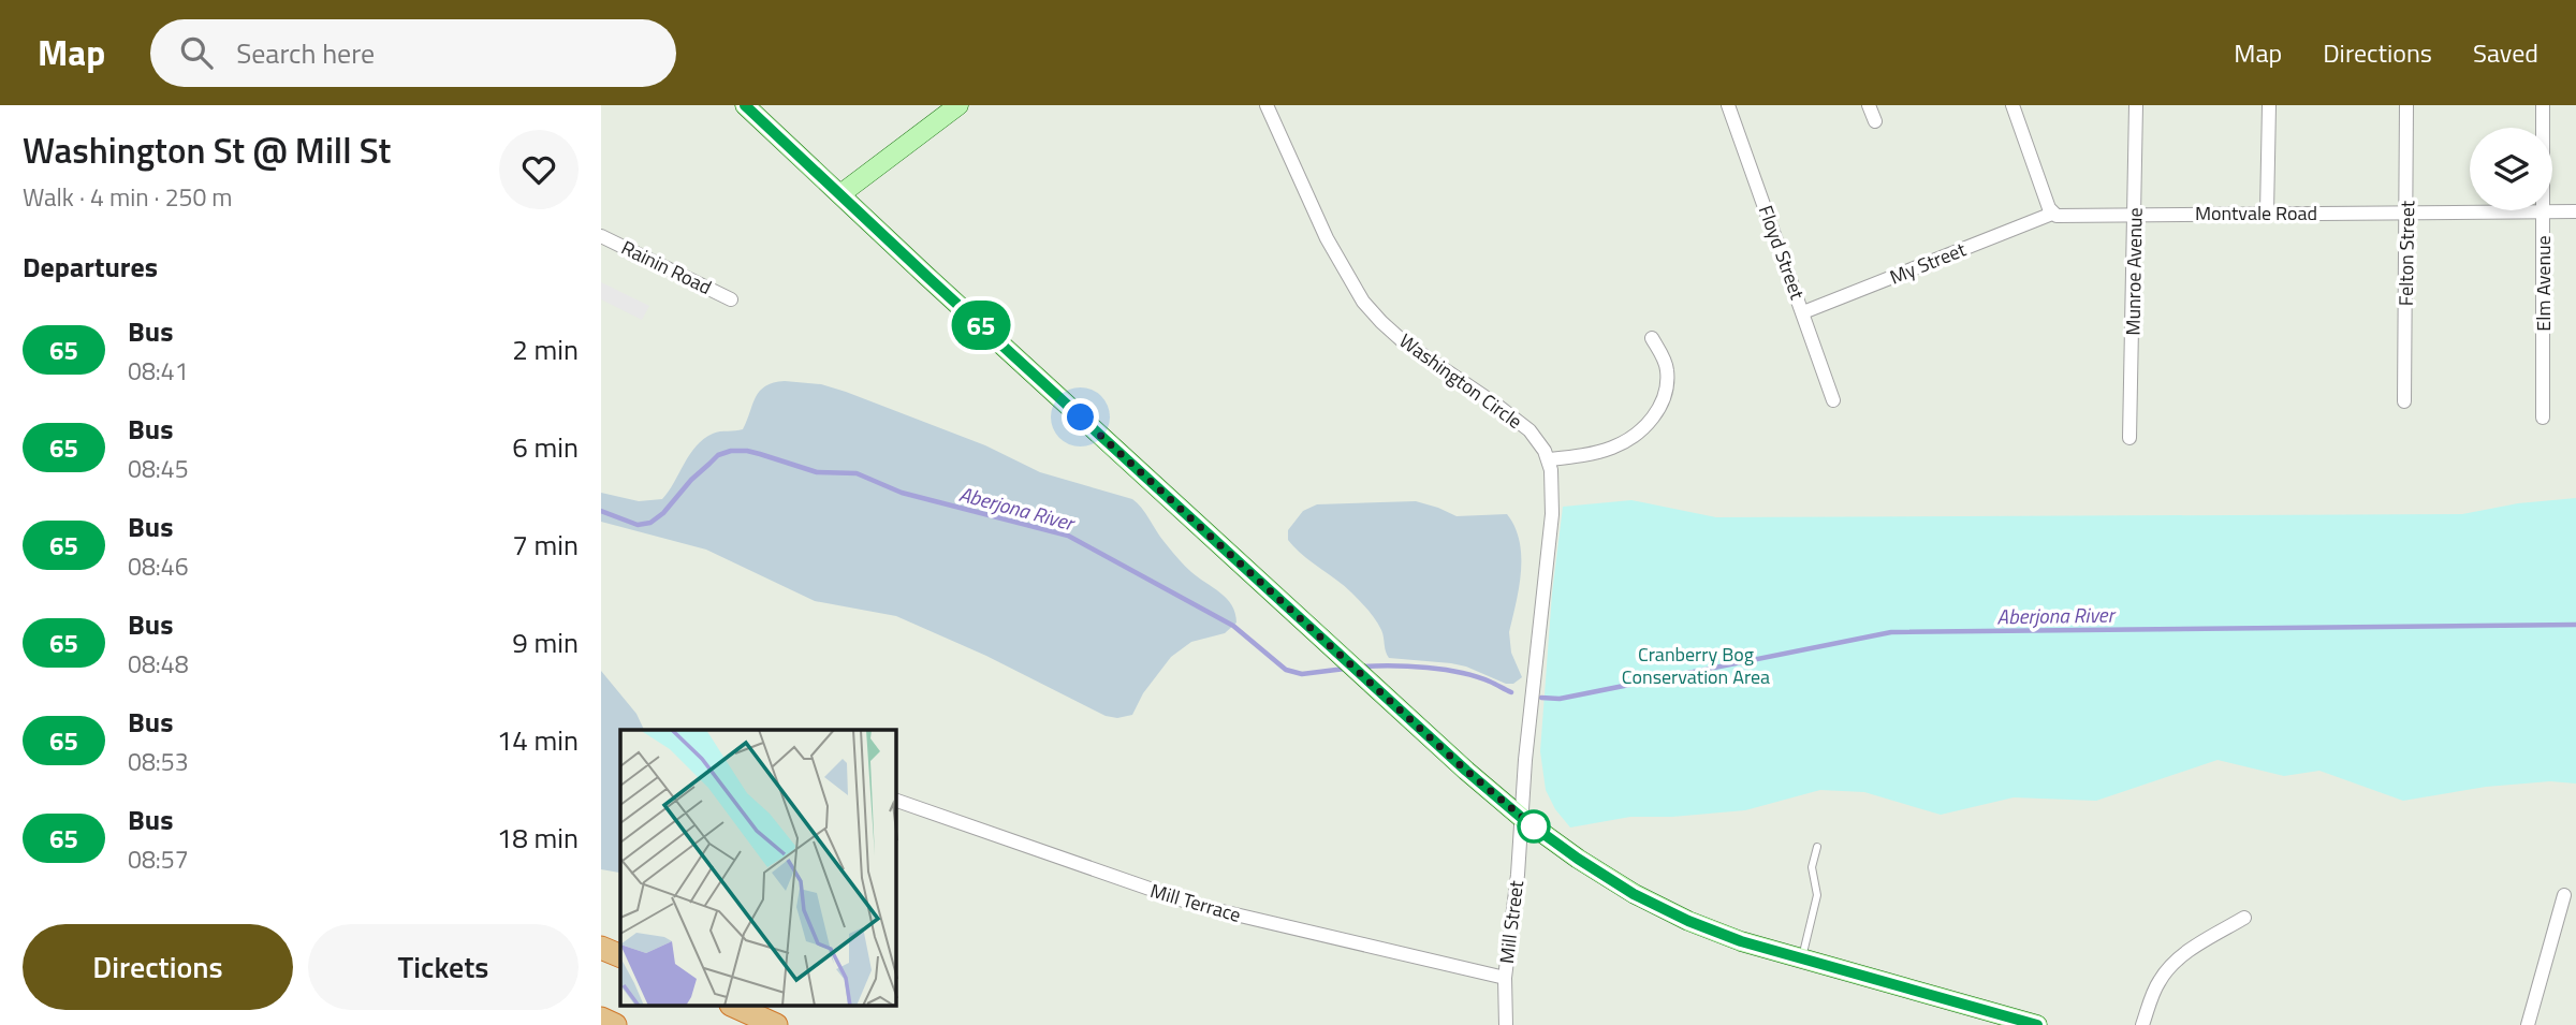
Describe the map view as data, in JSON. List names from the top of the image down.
{
  "streets": {
    "street": [
      "Montvale Road",
      "Floyd Street",
      "Felton Street",
      "My Street",
      "Rainin Road",
      "Munroe Avenue",
      "Elm Avenue",
      "Washington Circle",
      "Mill Terrace",
      "Mill Street"
    ]
  },
  "crossings": [
    ["Montvale Road", "Felton Street"],
    ["Montvale Road", "My Street"],
    ["Montvale Road", "Munroe Avenue"],
    ["Montvale Road", "Elm Avenue"],
    ["Floyd Street", "My Street"],
    ["Washington Circle", "Mill Street"],
    ["Mill Terrace", "Mill Street"]
  ],
  "water": ["Aberjona River"],
  "parks": ["Cranberry Bog Conservation Area"],
  "lines": ["bus line 65"],
  "page": {
    "header": "Map",
    "search": "Search here",
    "nav": ["Map", "Directions", "Saved"],
    "heading": [
      ["Washington St @ Mill St", "Walk · 4 min · 250 m"],
      "Departures"
    ],
    "on_map": "65",
    "list": [
      {
        "mark": "65",
        "name": "Bus",
        "note": "08:41",
        "value": "2 min"
      },
      {
        "mark": "65",
        "name": "Bus",
        "note": "08:45",
        "value": "6 min"
      },
      {
        "mark": "65",
        "name": "Bus",
        "note": "08:46",
        "value": "7 min"
      },
      {
        "mark": "65",
        "name": "Bus",
        "note": "08:48",
        "value": "9 min"
      },
      {
        "mark": "65",
        "name": "Bus",
        "note": "08:53",
        "value": "14 min"
      },
      {
        "mark": "65",
        "name": "Bus",
        "note": "08:57",
        "value": "18 min"
      }
    ],
    "buttons": ["Directions", "Tickets"]
  }
}
